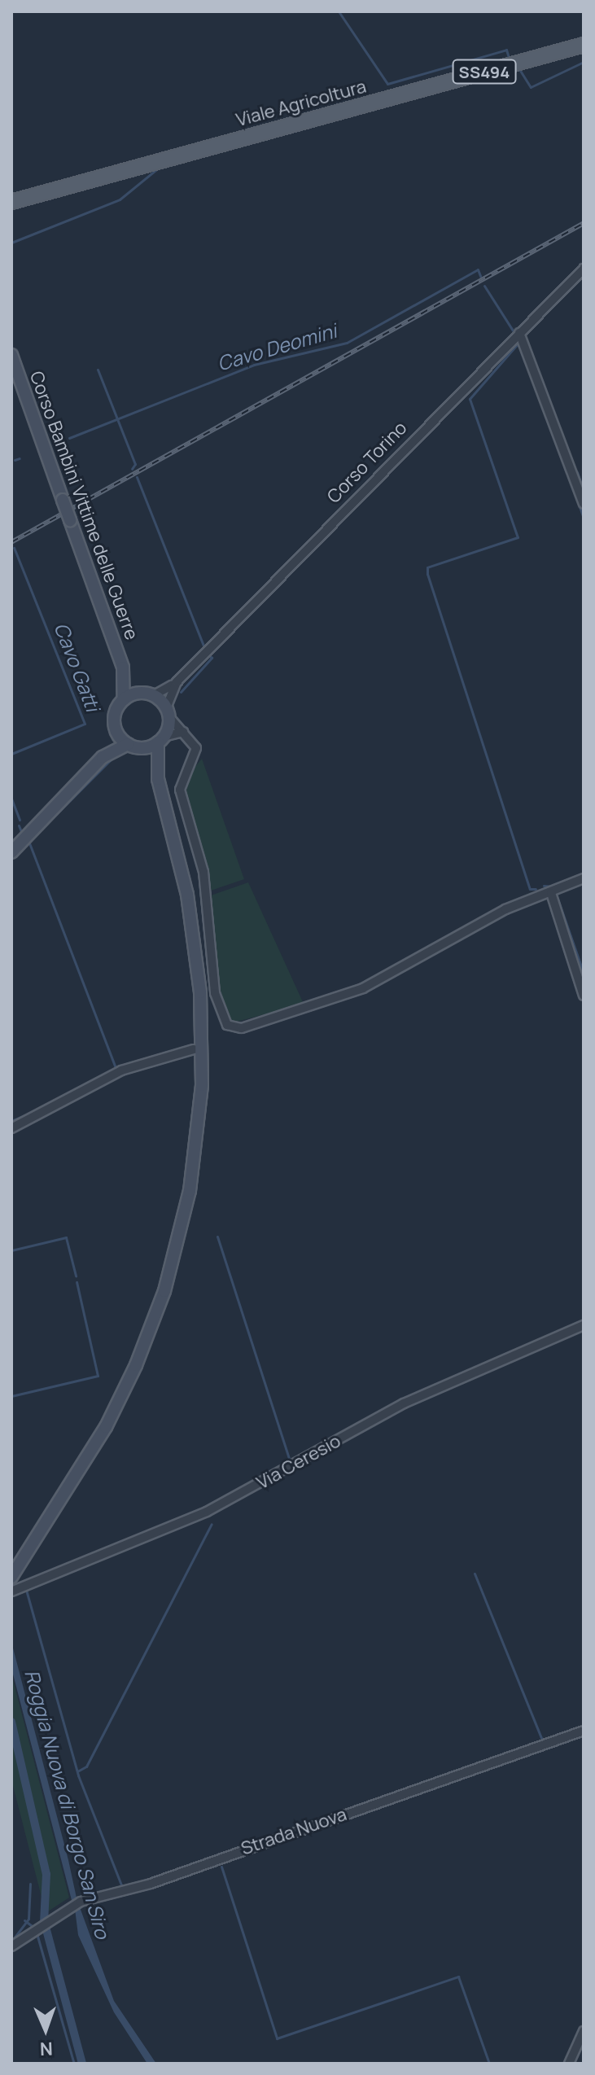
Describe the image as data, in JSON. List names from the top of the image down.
{
  "streets": {
    "main road": ["SS494", "Viale Agricoltura", "Corso Bambini Vittime delle Guerre"],
    "street": ["Corso Torino", "Via Ceresio", "Strada Nuova"]
  },
  "water": ["Cavo Deomini", "Cavo Gatti", "Roggia Nuova di Borgo San Siro"],
  "north": "bottom"
}
